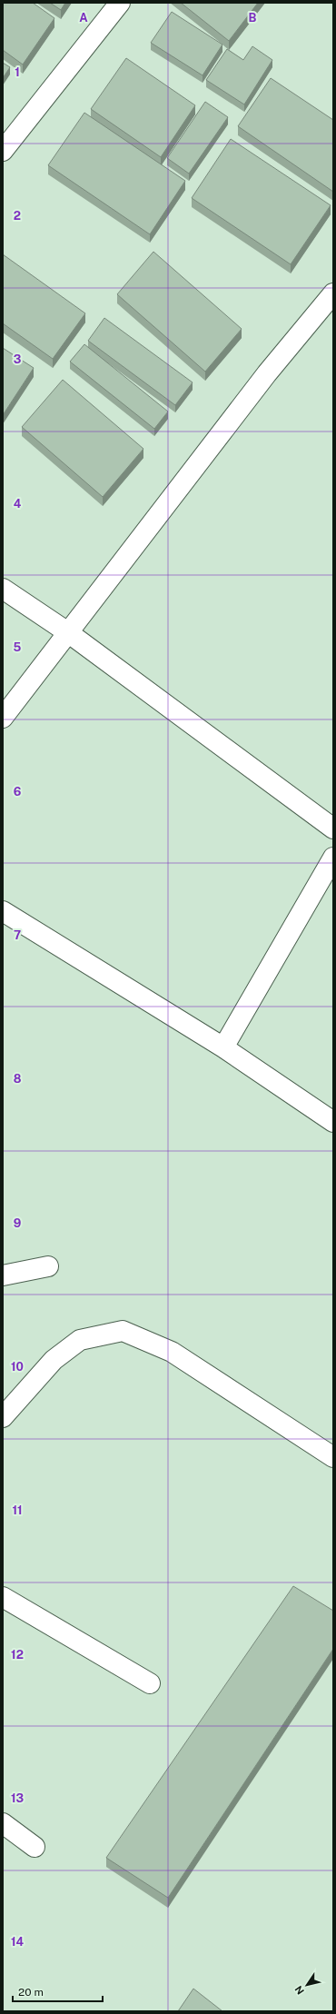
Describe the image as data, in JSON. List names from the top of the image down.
{
  "scale_bar": "20 m",
  "north": "bottom left",
  "grid": {
    "columns": ["A", "B"],
    "rows": [
      "1",
      "2",
      "3",
      "4",
      "5",
      "6",
      "7",
      "8",
      "9",
      "10",
      "11",
      "12",
      "13",
      "14"
    ]
  }
}
